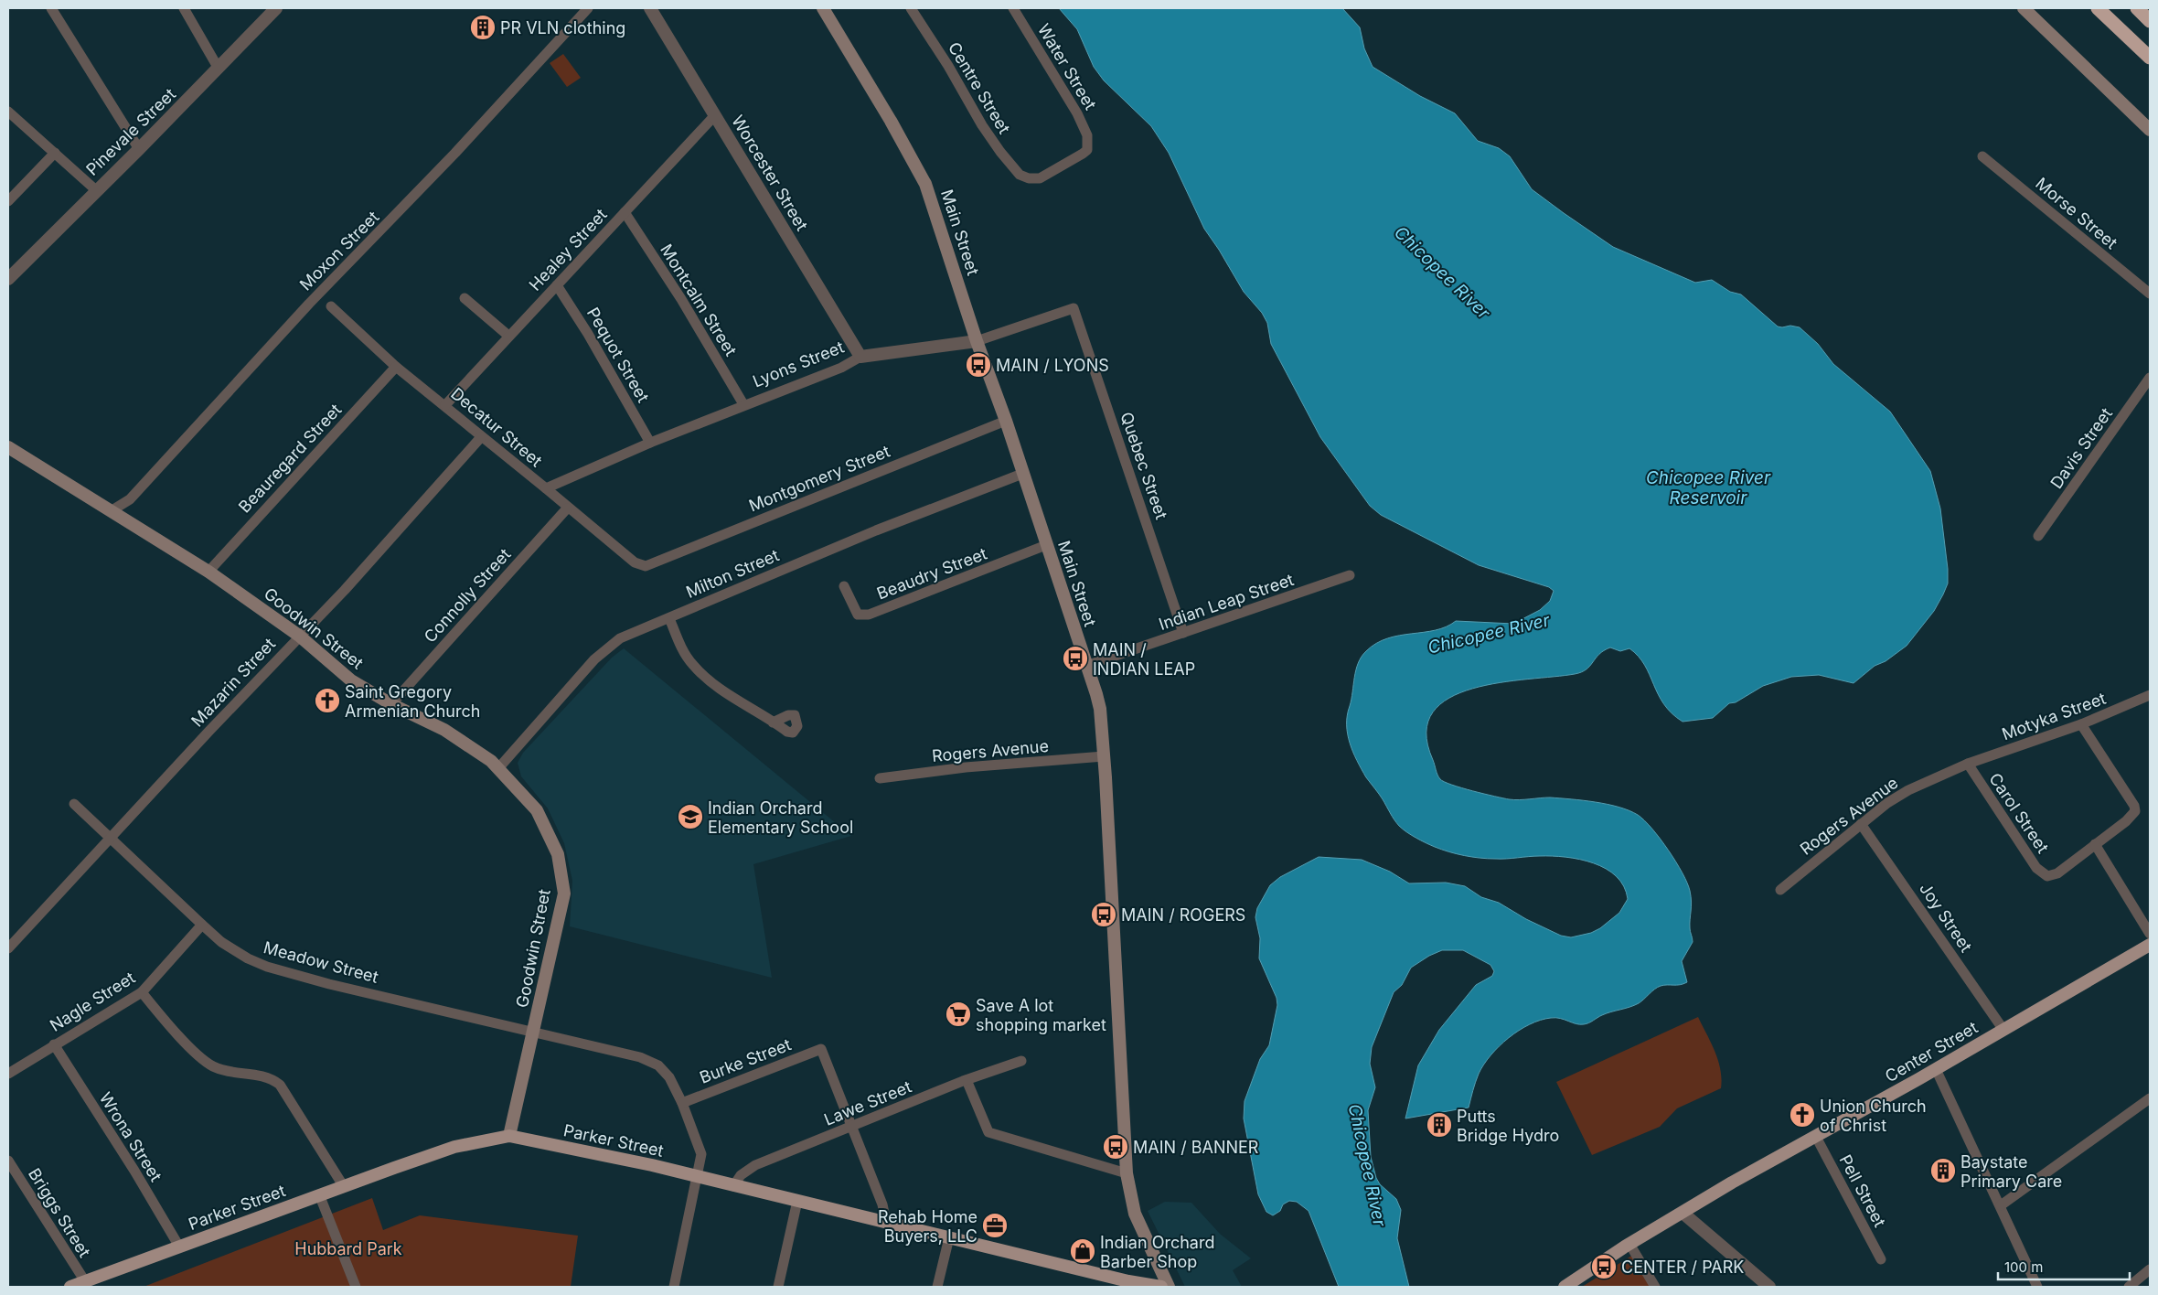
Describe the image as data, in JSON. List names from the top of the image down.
{
  "streets": {
    "main road": [
      "Main Street",
      "Goodwin Street",
      "Center Street",
      "Parker Street"
    ],
    "street": [
      "Water Street",
      "Centre Street",
      "Pinevale Street",
      "Worcester Street",
      "Morse Street",
      "Healey Street",
      "Moxon Street",
      "Montcalm Street",
      "Pequot Street",
      "Lyons Street",
      "Decatur Street",
      "Davis Street",
      "Beauregard Street",
      "Quebec Street",
      "Montgomery Street",
      "Milton Street",
      "Beaudry Street",
      "Connolly Street",
      "Indian Leap Street",
      "Mazarin Street",
      "Motyka Street",
      "Rogers Avenue",
      "Carol Street",
      "Joy Street",
      "Meadow Street",
      "Nagle Street",
      "Burke Street",
      "Lawe Street",
      "Wrona Street",
      "Pell Street",
      "Briggs Street"
    ]
  },
  "crossings": [
    ["Water Street", "Centre Street"],
    ["Worcester Street", "Healey Street"],
    ["Worcester Street", "Lyons Street"],
    ["Main Street", "Lyons Street"],
    ["Main Street", "Montgomery Street"],
    ["Main Street", "Milton Street"],
    ["Main Street", "Beaudry Street"],
    ["Main Street", "Indian Leap Street"],
    ["Main Street", "Rogers Avenue"],
    ["Healey Street", "Montcalm Street"],
    ["Healey Street", "Pequot Street"],
    ["Healey Street", "Decatur Street"],
    ["Moxon Street", "Goodwin Street"],
    ["Montcalm Street", "Lyons Street"],
    ["Pequot Street", "Lyons Street"],
    ["Lyons Street", "Decatur Street"],
    ["Lyons Street", "Quebec Street"],
    ["Decatur Street", "Beauregard Street"],
    ["Decatur Street", "Montgomery Street"],
    ["Decatur Street", "Connolly Street"],
    ["Decatur Street", "Mazarin Street"],
    ["Beauregard Street", "Goodwin Street"],
    ["Quebec Street", "Indian Leap Street"],
    ["Milton Street", "Goodwin Street"],
    ["Connolly Street", "Goodwin Street"],
    ["Goodwin Street", "Mazarin Street"],
    ["Goodwin Street", "Meadow Street"],
    ["Goodwin Street", "Parker Street"],
    ["Mazarin Street", "Meadow Street"],
    ["Motyka Street", "Rogers Avenue"],
    ["Motyka Street", "Carol Street"],
    ["Rogers Avenue", "Carol Street"],
    ["Rogers Avenue", "Joy Street"],
    ["Joy Street", "Center Street"],
    ["Meadow Street", "Nagle Street"],
    ["Meadow Street", "Burke Street"],
    ["Meadow Street", "Parker Street"],
    ["Nagle Street", "Wrona Street"],
    ["Center Street", "Pell Street"],
    ["Burke Street", "Lawe Street"],
    ["Lawe Street", "Parker Street"],
    ["Wrona Street", "Parker Street"],
    ["Parker Street", "Briggs Street"]
  ],
  "water": ["Chicopee River", "Chicopee River Reservoir"],
  "parks": ["Hubbard Park"],
  "places": {
    "building": ["PR VLN clothing", "Putts Bridge Hydro", "Baystate Primary Care"],
    "bus stop": [
      "MAIN / LYONS",
      "MAIN / INDIAN LEAP",
      "MAIN / ROGERS",
      "MAIN / BANNER",
      "CENTER / PARK"
    ],
    "church": ["Saint Gregory Armenian Church", "Union Church of Christ"],
    "school or university": ["Indian Orchard Elementary School"],
    "supermarket": ["Save A lot shopping market"],
    "office": ["Rehab Home Buyers, LLC"],
    "shop": ["Indian Orchard Barber Shop"]
  },
  "scale_bar": "100 m"
}
